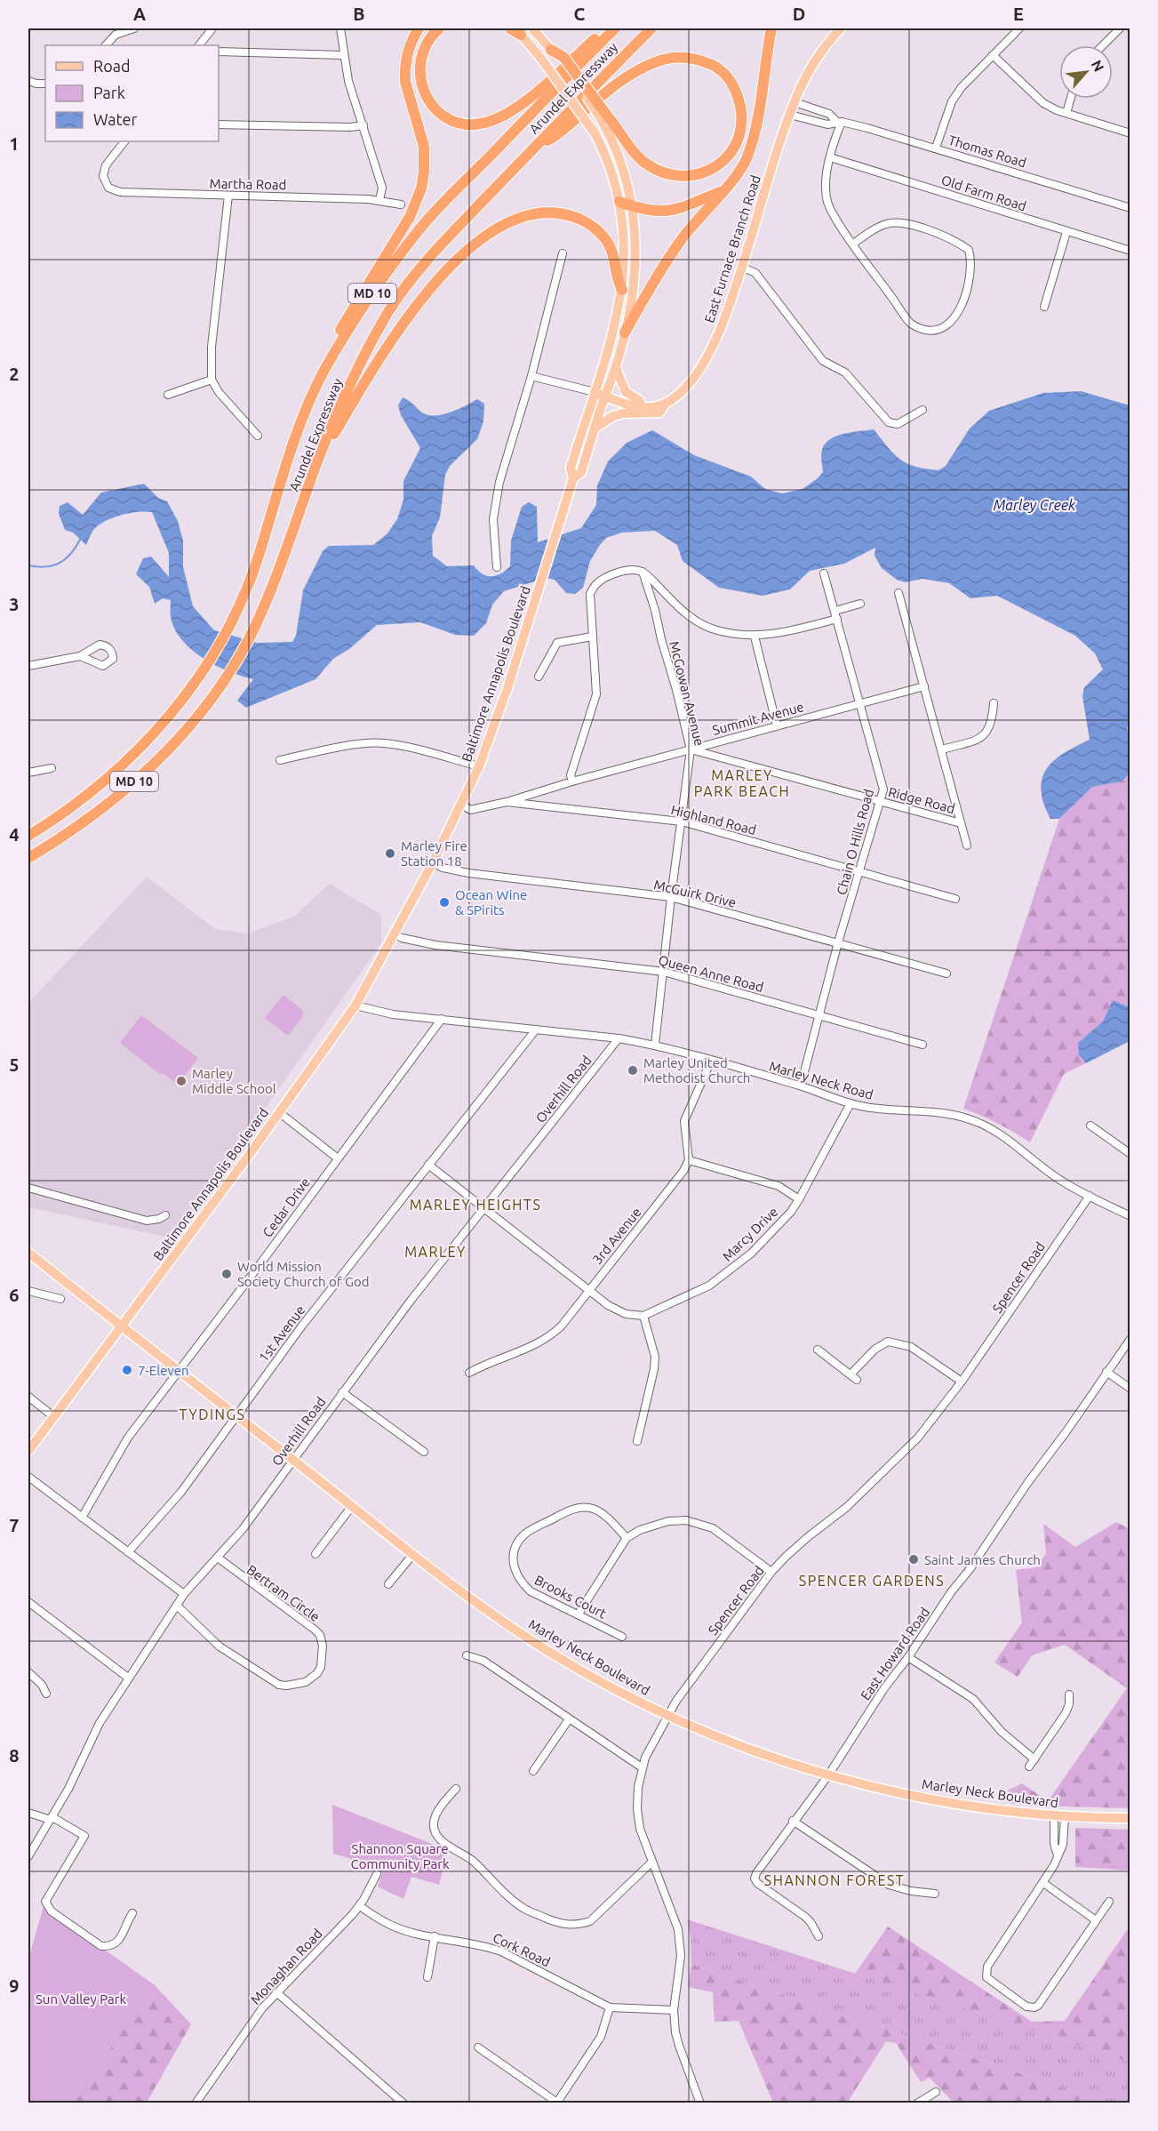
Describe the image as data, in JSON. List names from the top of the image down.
{
  "streets": {
    "highway": ["Arundel Expressway", "MD 10"],
    "main road": ["East Furnace Branch Road", "Baltimore Annapolis Boulevard", "Marley Neck Boulevard"],
    "street": [
      "Thomas Road",
      "Martha Road",
      "Old Farm Road",
      "McGowan Avenue",
      "Summit Avenue",
      "Ridge Road",
      "Highland Road",
      "Chain O Hills Road",
      "McGuirk Drive",
      "Queen Anne Road",
      "Marley Neck Road",
      "Overhill Road",
      "Cedar Drive",
      "Marcy Drive",
      "3rd Avenue",
      "Spencer Road",
      "1st Avenue",
      "Bertram Circle",
      "Brooks Court",
      "East Howard Road",
      "Cork Road",
      "Monaghan Road"
    ]
  },
  "crossings": [
    ["Thomas Road", "East Furnace Branch Road"],
    ["Baltimore Annapolis Boulevard", "Highland Road"],
    ["Baltimore Annapolis Boulevard", "McGuirk Drive"],
    ["Baltimore Annapolis Boulevard", "Queen Anne Road"],
    ["Baltimore Annapolis Boulevard", "Marley Neck Road"],
    ["Baltimore Annapolis Boulevard", "Marley Neck Boulevard"],
    ["McGowan Avenue", "Summit Avenue"],
    ["McGowan Avenue", "Ridge Road"],
    ["McGowan Avenue", "Highland Road"],
    ["McGowan Avenue", "McGuirk Drive"],
    ["McGowan Avenue", "Queen Anne Road"],
    ["McGowan Avenue", "Marley Neck Road"],
    ["Summit Avenue", "Ridge Road"],
    ["Summit Avenue", "Highland Road"],
    ["Summit Avenue", "Chain O Hills Road"],
    ["Ridge Road", "Chain O Hills Road"],
    ["Highland Road", "Chain O Hills Road"],
    ["Chain O Hills Road", "McGuirk Drive"],
    ["Chain O Hills Road", "Queen Anne Road"],
    ["Chain O Hills Road", "Marley Neck Road"],
    ["Marley Neck Road", "Overhill Road"],
    ["Marley Neck Road", "Cedar Drive"],
    ["Marley Neck Road", "Marcy Drive"],
    ["Marley Neck Road", "Spencer Road"],
    ["Marley Neck Road", "1st Avenue"],
    ["Overhill Road", "Bertram Circle"],
    ["Overhill Road", "Marley Neck Boulevard"],
    ["Cedar Drive", "Marley Neck Boulevard"],
    ["Spencer Road", "Marley Neck Boulevard"],
    ["Spencer Road", "Cork Road"],
    ["1st Avenue", "Marley Neck Boulevard"],
    ["East Howard Road", "Marley Neck Boulevard"],
    ["Cork Road", "Monaghan Road"]
  ],
  "districts": [
    "MARLEY PARK BEACH",
    "MARLEY HEIGHTS",
    "MARLEY",
    "TYDINGS",
    "SPENCER GARDENS",
    "SHANNON FOREST"
  ],
  "water": ["Marley Creek"],
  "parks": ["Shannon Square Community Park", "Sun Valley Park"],
  "places": [
    "Marley Fire Station 18",
    "Ocean Wine & SPirits",
    "Marley United Methodist Church",
    "Marley Middle School",
    "World Mission Society Church of God",
    "7-Eleven",
    "Saint James Church"
  ],
  "legend": ["Road", "Park", "Water"],
  "north": "top right",
  "grid": {
    "columns": [
      "A",
      "B",
      "C",
      "D",
      "E"
    ],
    "rows": [
      "1",
      "2",
      "3",
      "4",
      "5",
      "6",
      "7",
      "8",
      "9"
    ]
  }
}
